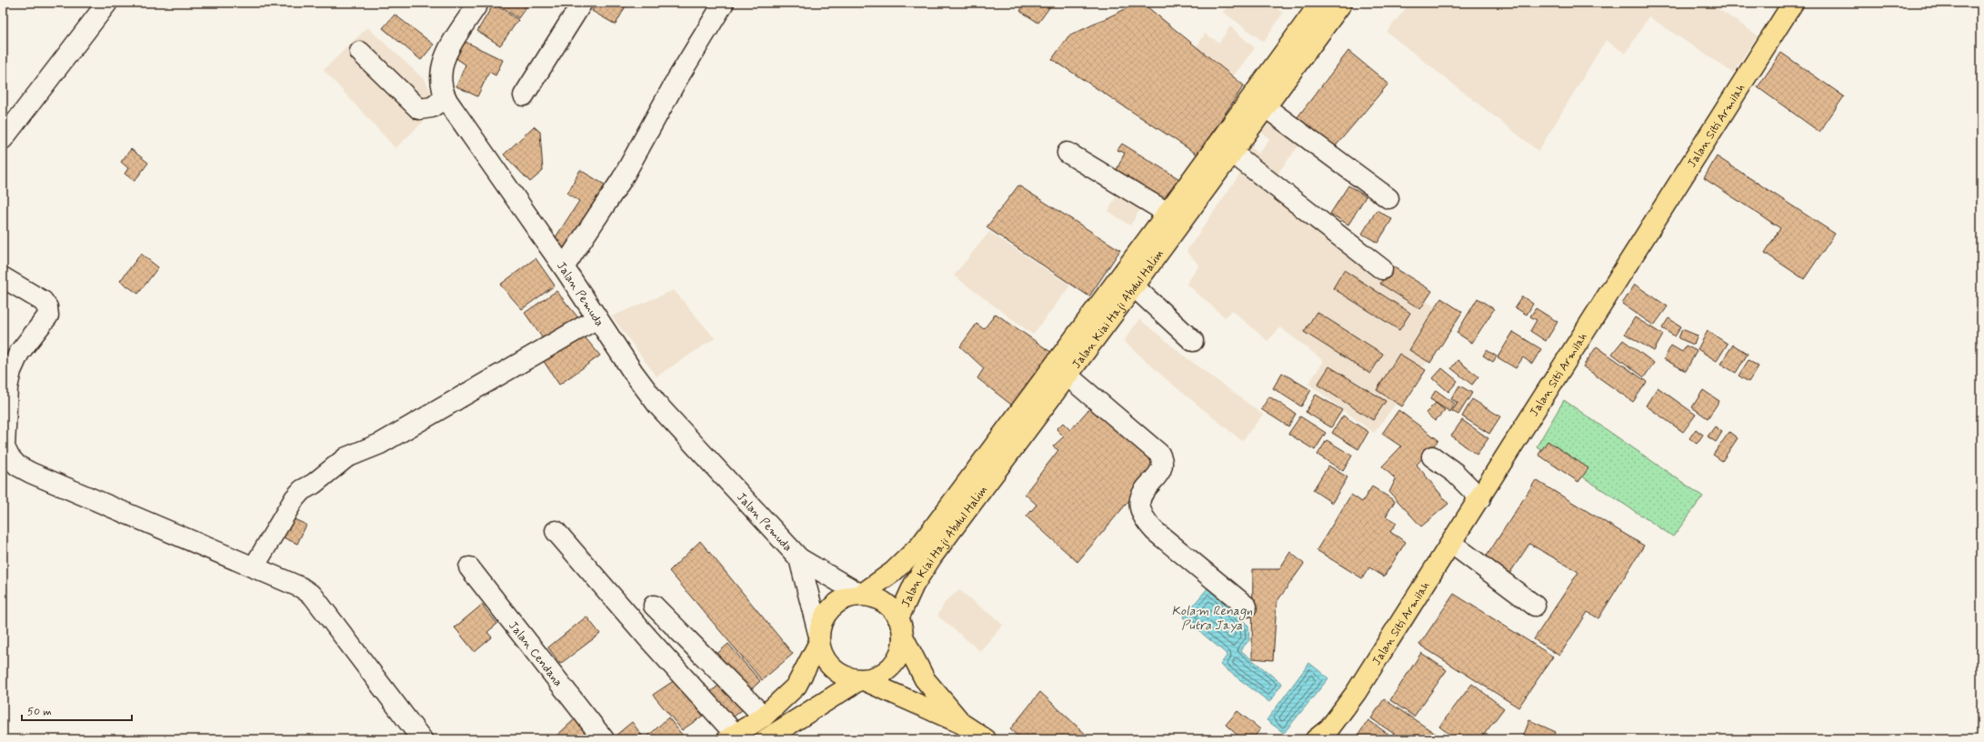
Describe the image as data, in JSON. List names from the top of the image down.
{
  "streets": {
    "main road": ["Jalan Siti Armilah", "Jalan Kiai Haji Abdul Halim"],
    "street": ["Jalan Pemuda", "Jalan Cendana"]
  },
  "water": ["Kolam Renagn Putra Jaya"],
  "scale_bar": "50 m"
}
